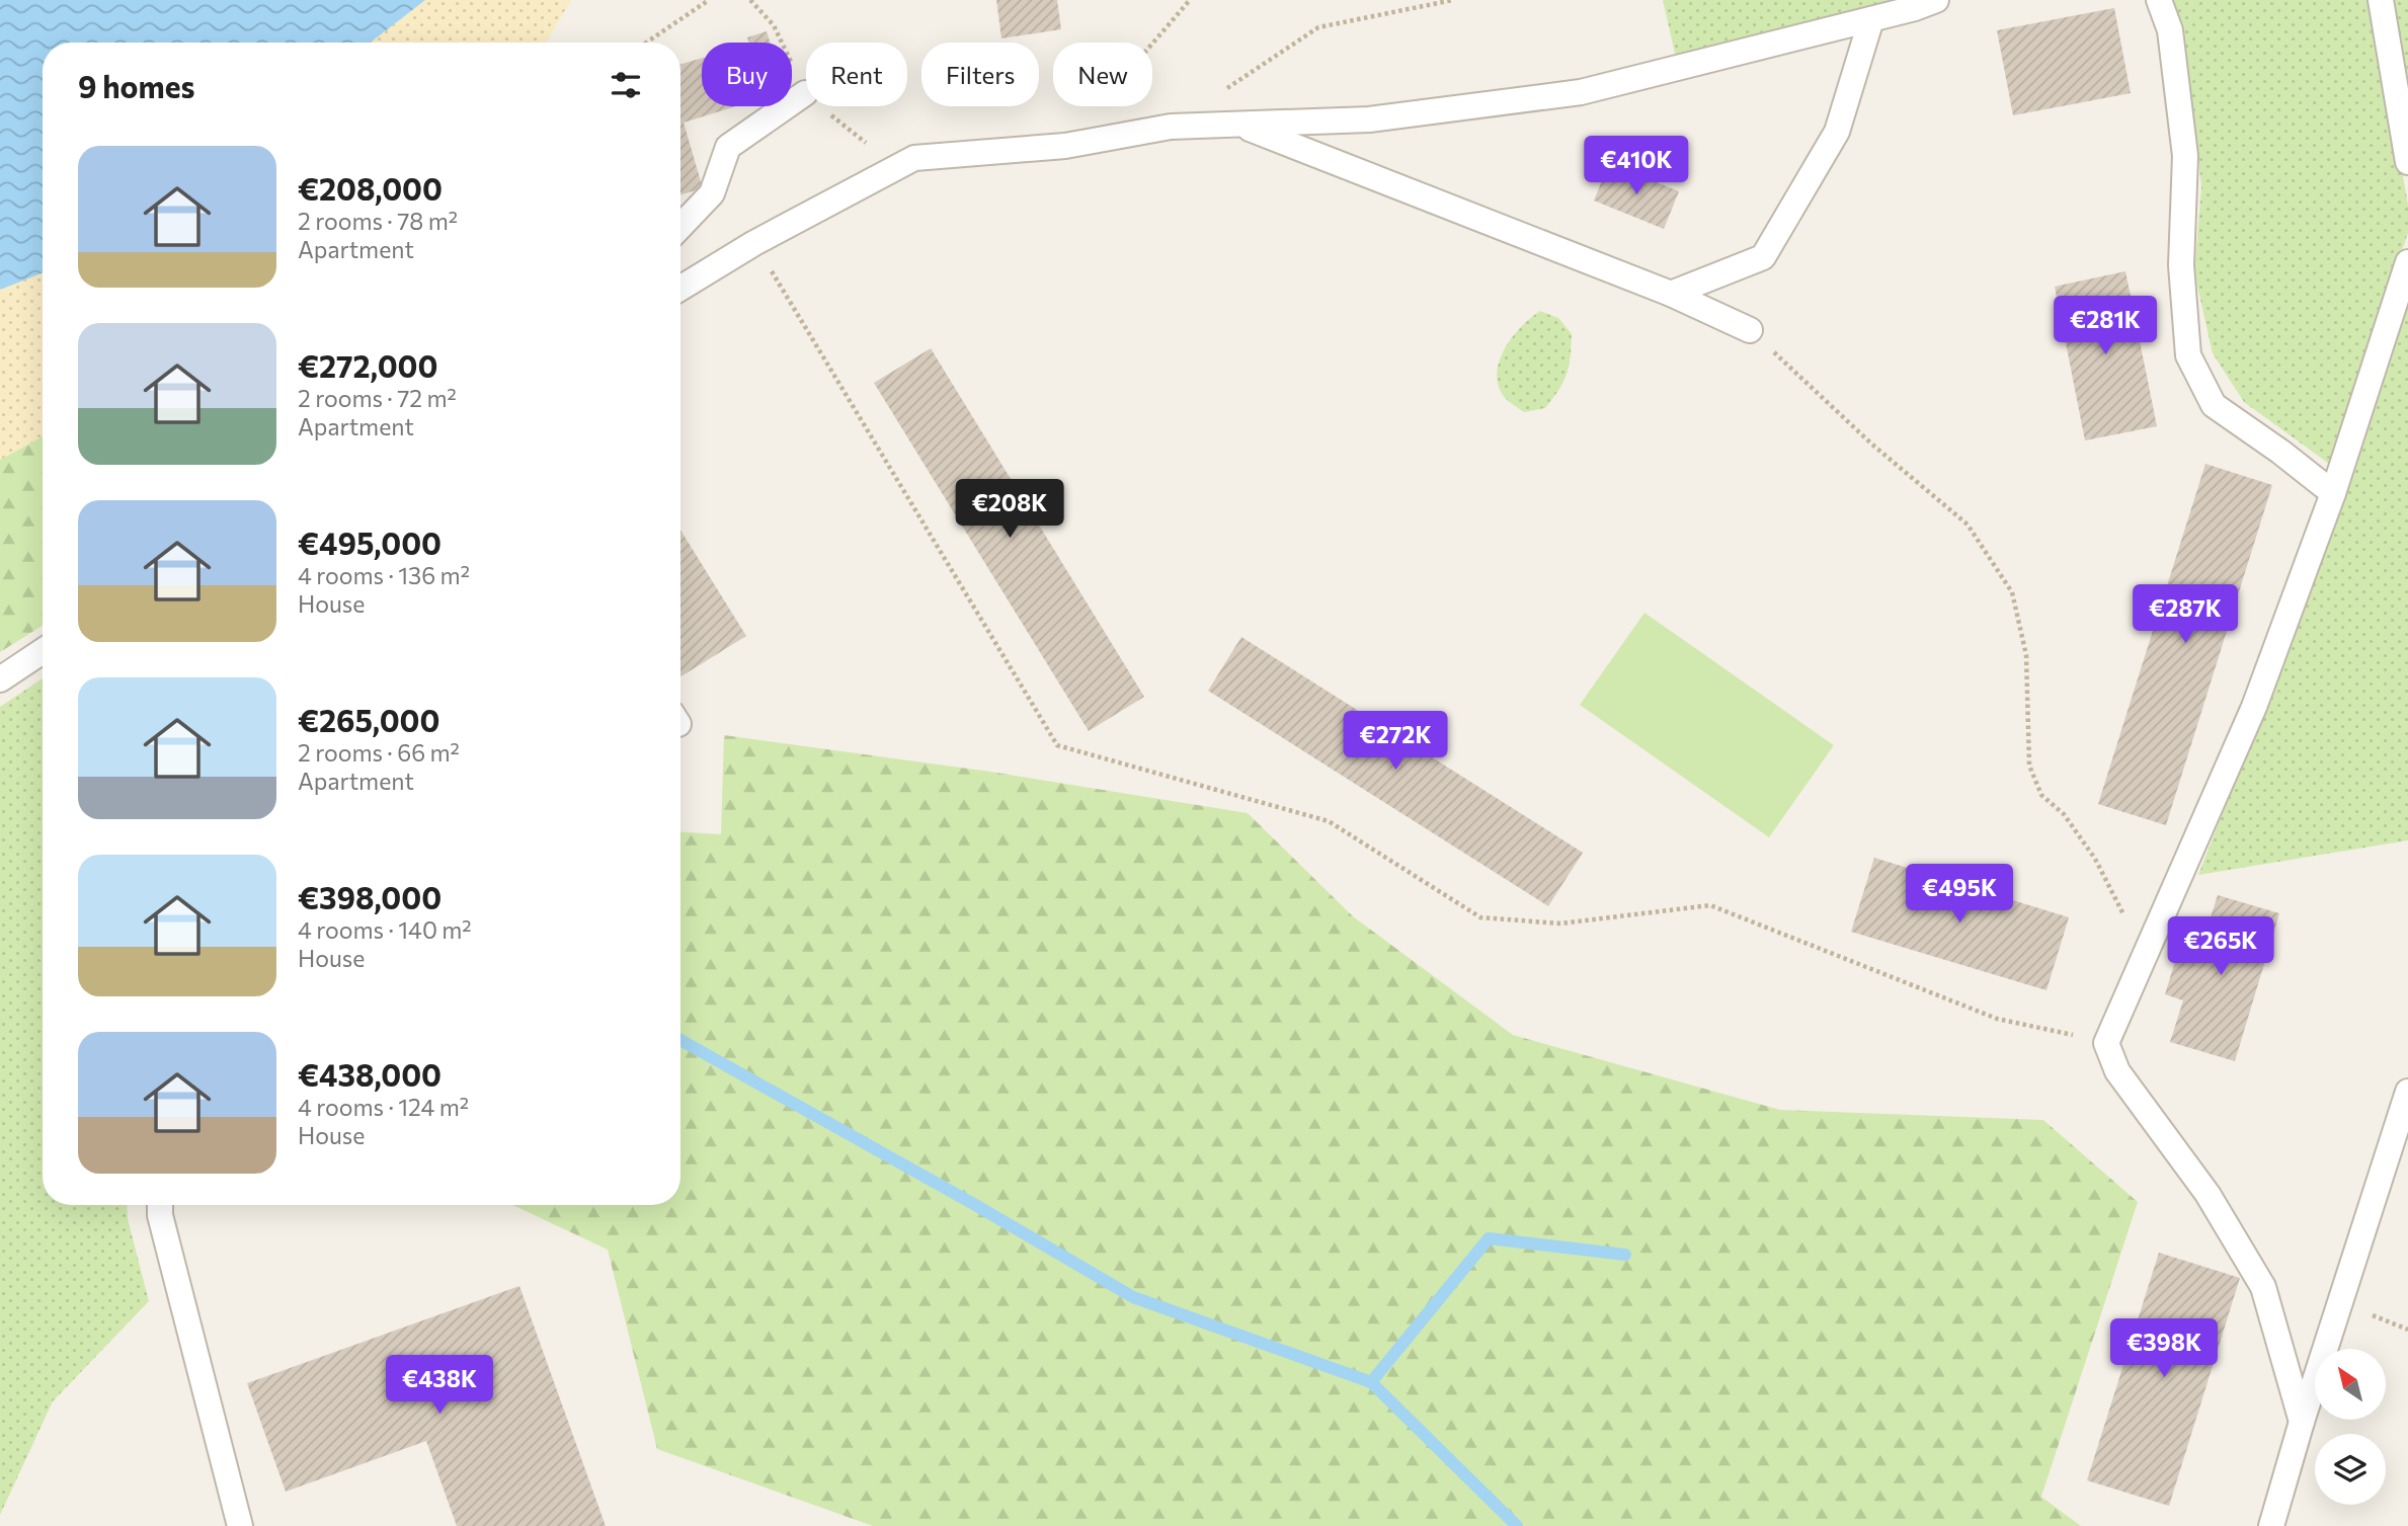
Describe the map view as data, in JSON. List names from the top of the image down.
{
  "north": "top left",
  "page": {
    "chip": [
      "Buy",
      "Rent",
      "Filters",
      "New"
    ],
    "heading": "9 homes",
    "list": [
      {
        "name": "€208,000",
        "note": "2 rooms · 78 m² · Apartment"
      },
      {
        "name": "€272,000",
        "note": "2 rooms · 72 m² · Apartment"
      },
      {
        "name": "€495,000",
        "note": "4 rooms · 136 m² · House"
      },
      {
        "name": "€265,000",
        "note": "2 rooms · 66 m² · Apartment"
      },
      {
        "name": "€398,000",
        "note": "4 rooms · 140 m² · House"
      },
      {
        "name": "€438,000",
        "note": "4 rooms · 124 m² · House"
      }
    ],
    "price": [
      "€410K",
      "€281K",
      "€208K",
      "€287K",
      "€272K",
      "€495K",
      "€265K",
      "€398K",
      "€438K"
    ]
  }
}
